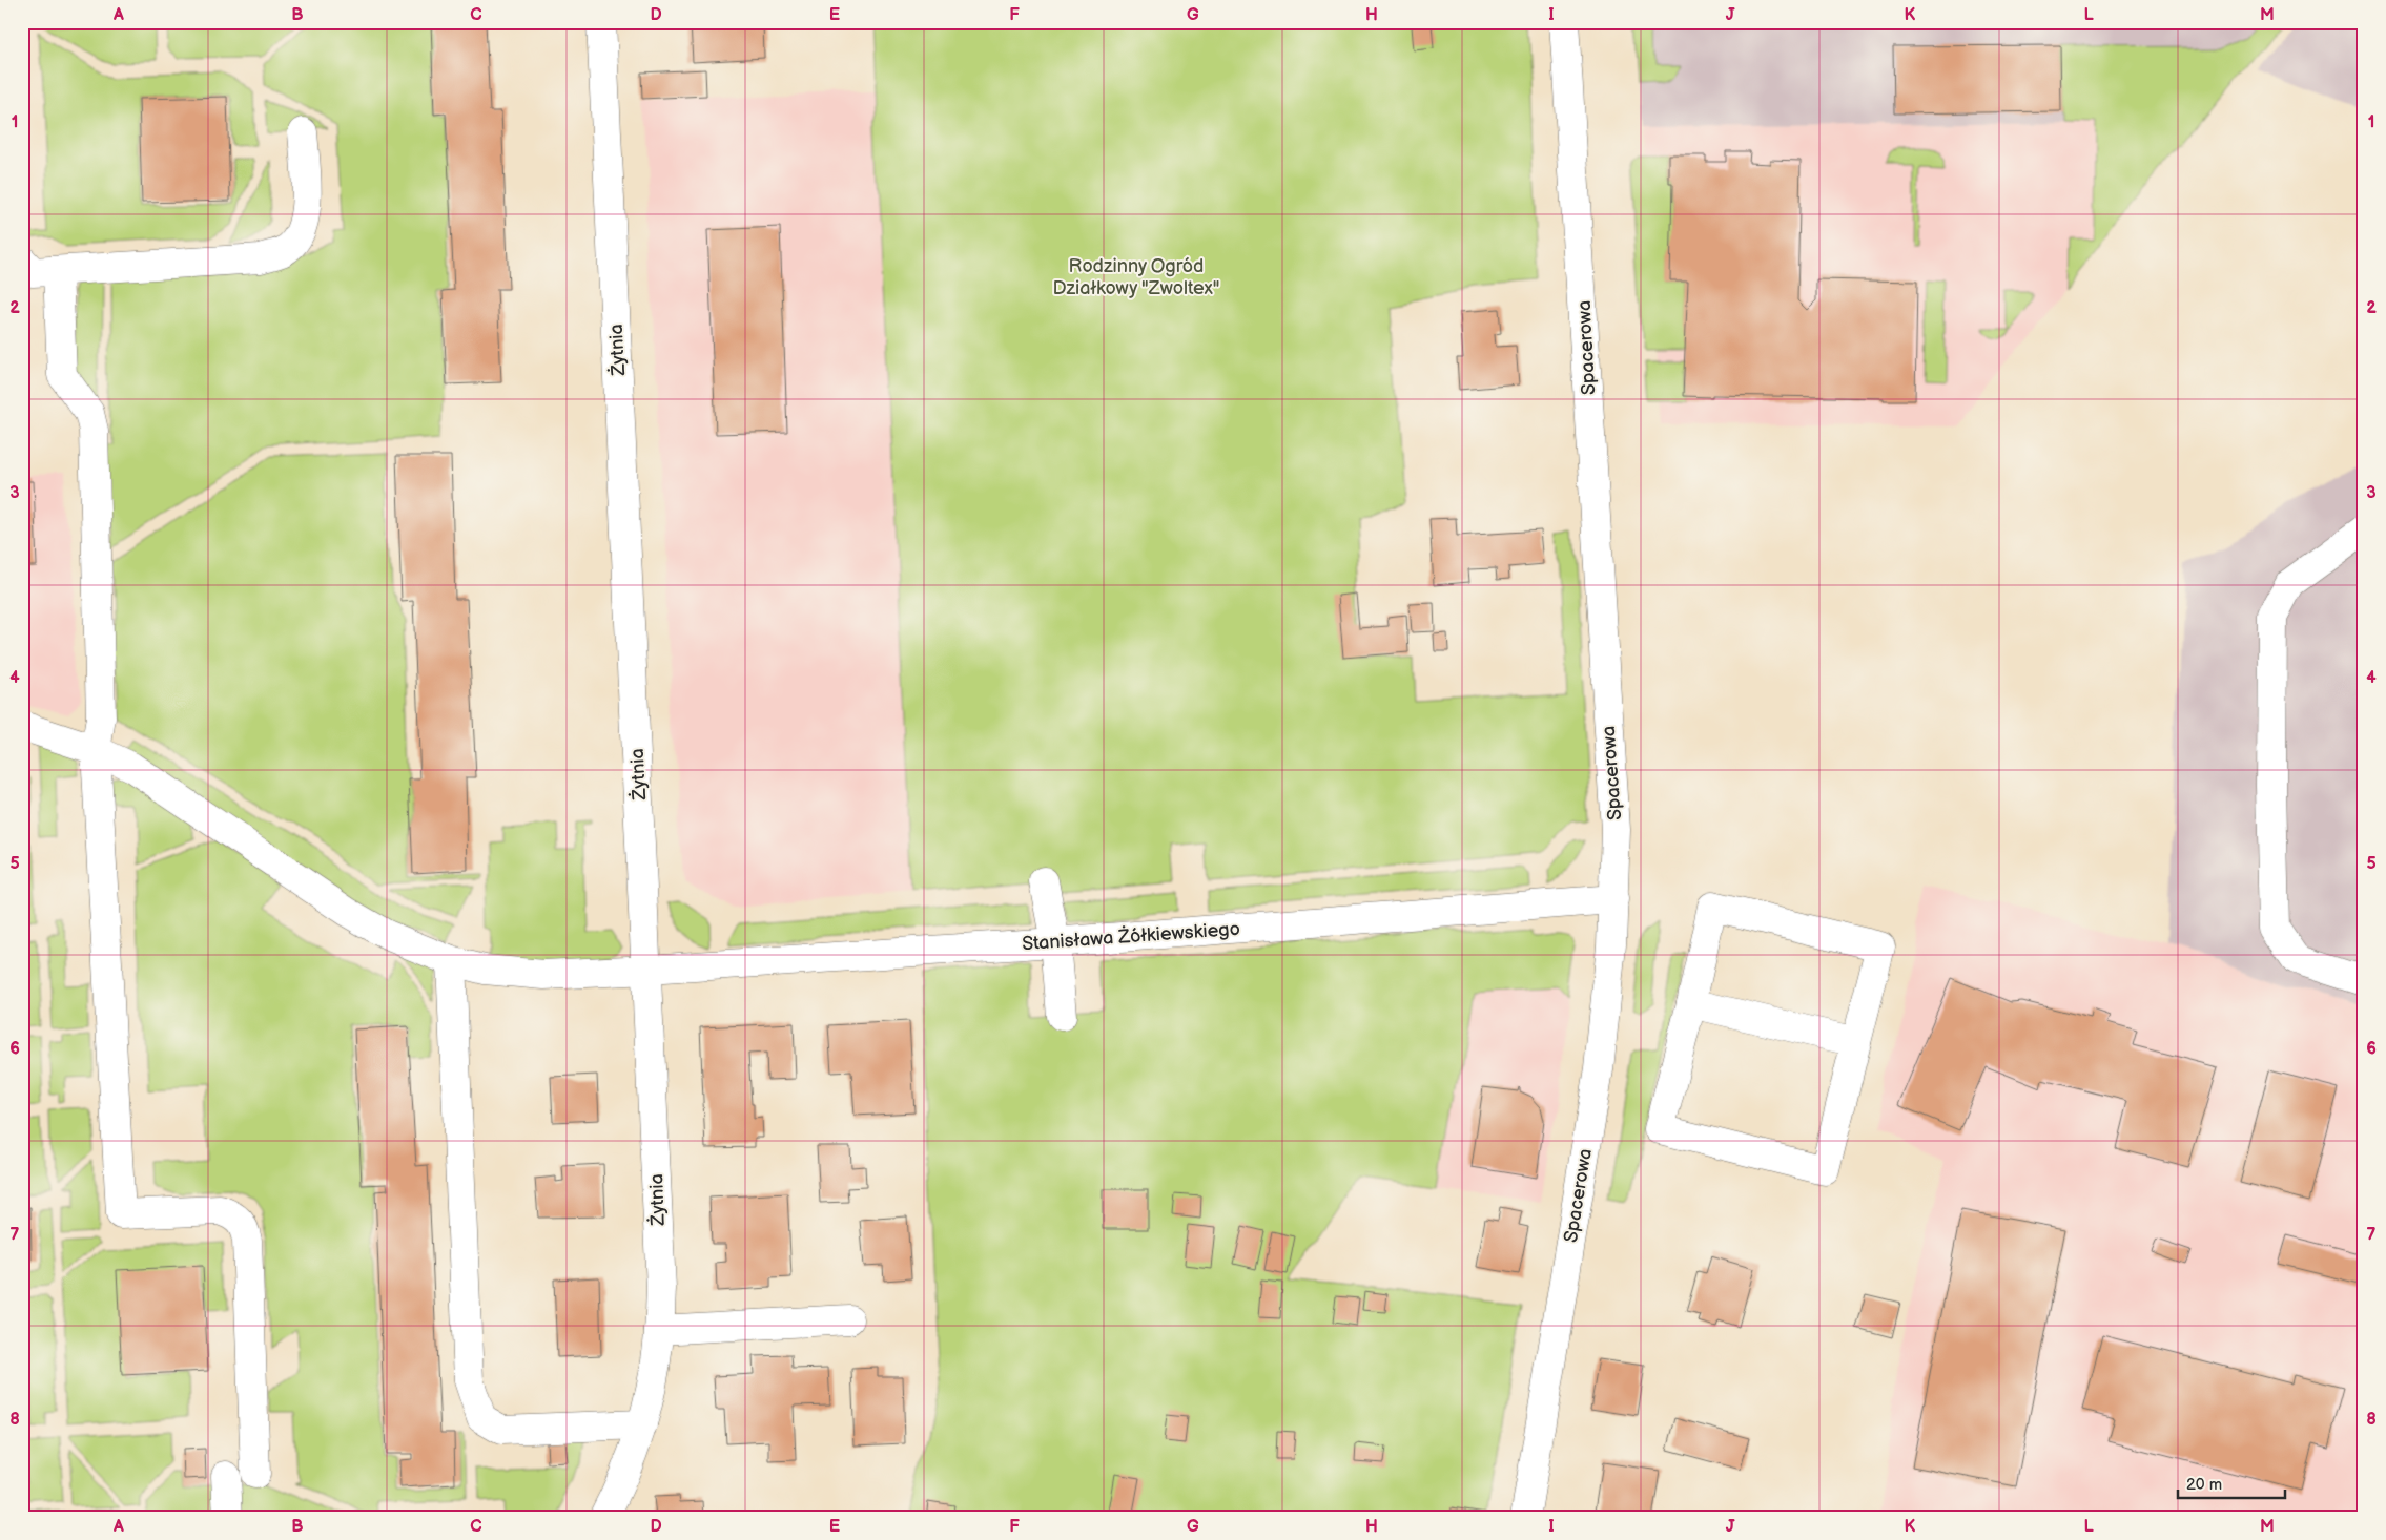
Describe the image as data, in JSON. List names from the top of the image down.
{
  "streets": {
    "street": ["Spacerowa", "Żytnia", "Stanisława Żółkiewskiego"]
  },
  "crossings": [
    ["Spacerowa", "Stanisława Żółkiewskiego"],
    ["Żytnia", "Stanisława Żółkiewskiego"]
  ],
  "parks": ["Rodzinny Ogród Działkowy \"Zwoltex\""],
  "scale_bar": "20 m",
  "grid": {
    "columns": [
      "A",
      "B",
      "C",
      "D",
      "E",
      "F",
      "G",
      "H",
      "I",
      "J",
      "K",
      "L",
      "M"
    ],
    "rows": [
      "1",
      "2",
      "3",
      "4",
      "5",
      "6",
      "7",
      "8"
    ]
  }
}
